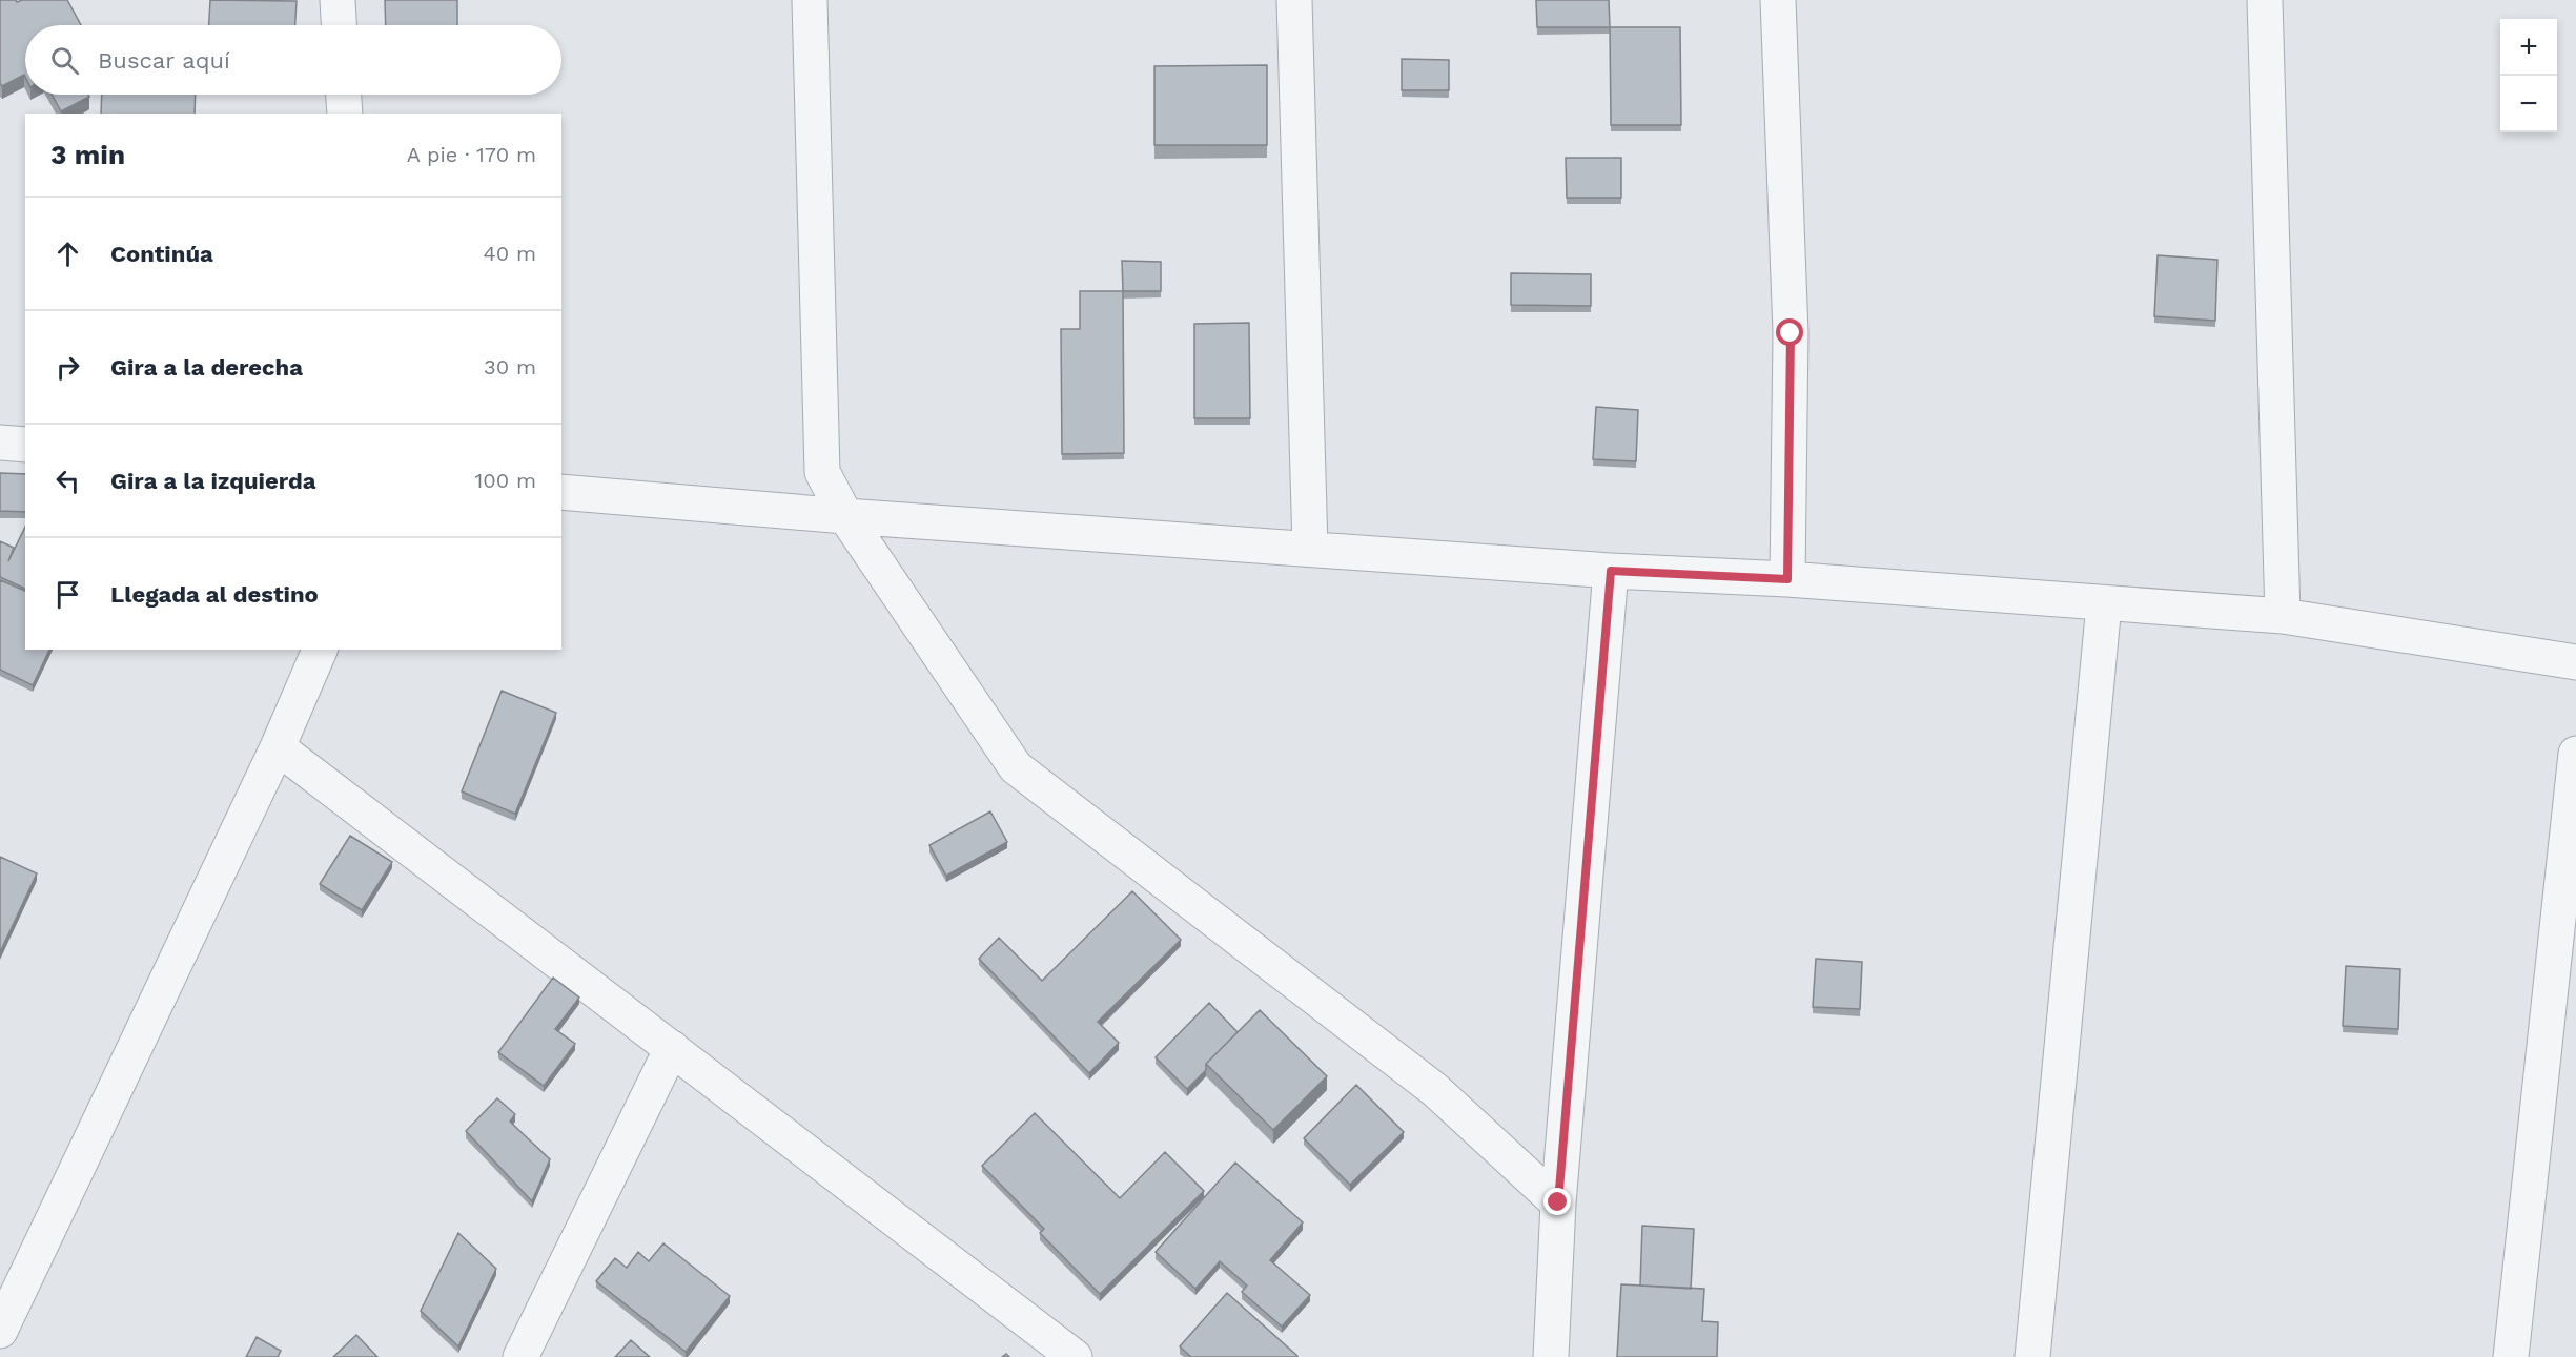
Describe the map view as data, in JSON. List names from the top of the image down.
{
  "page": {
    "map_buttons": ["+", "−"],
    "search": "Buscar aquí",
    "heading": ["3 min", "A pie · 170 m"],
    "list": [
      ["Continúa", "40 m"],
      ["Gira a la derecha", "30 m"],
      ["Gira a la izquierda", "100 m"],
      "Llegada al destino"
    ]
  }
}
